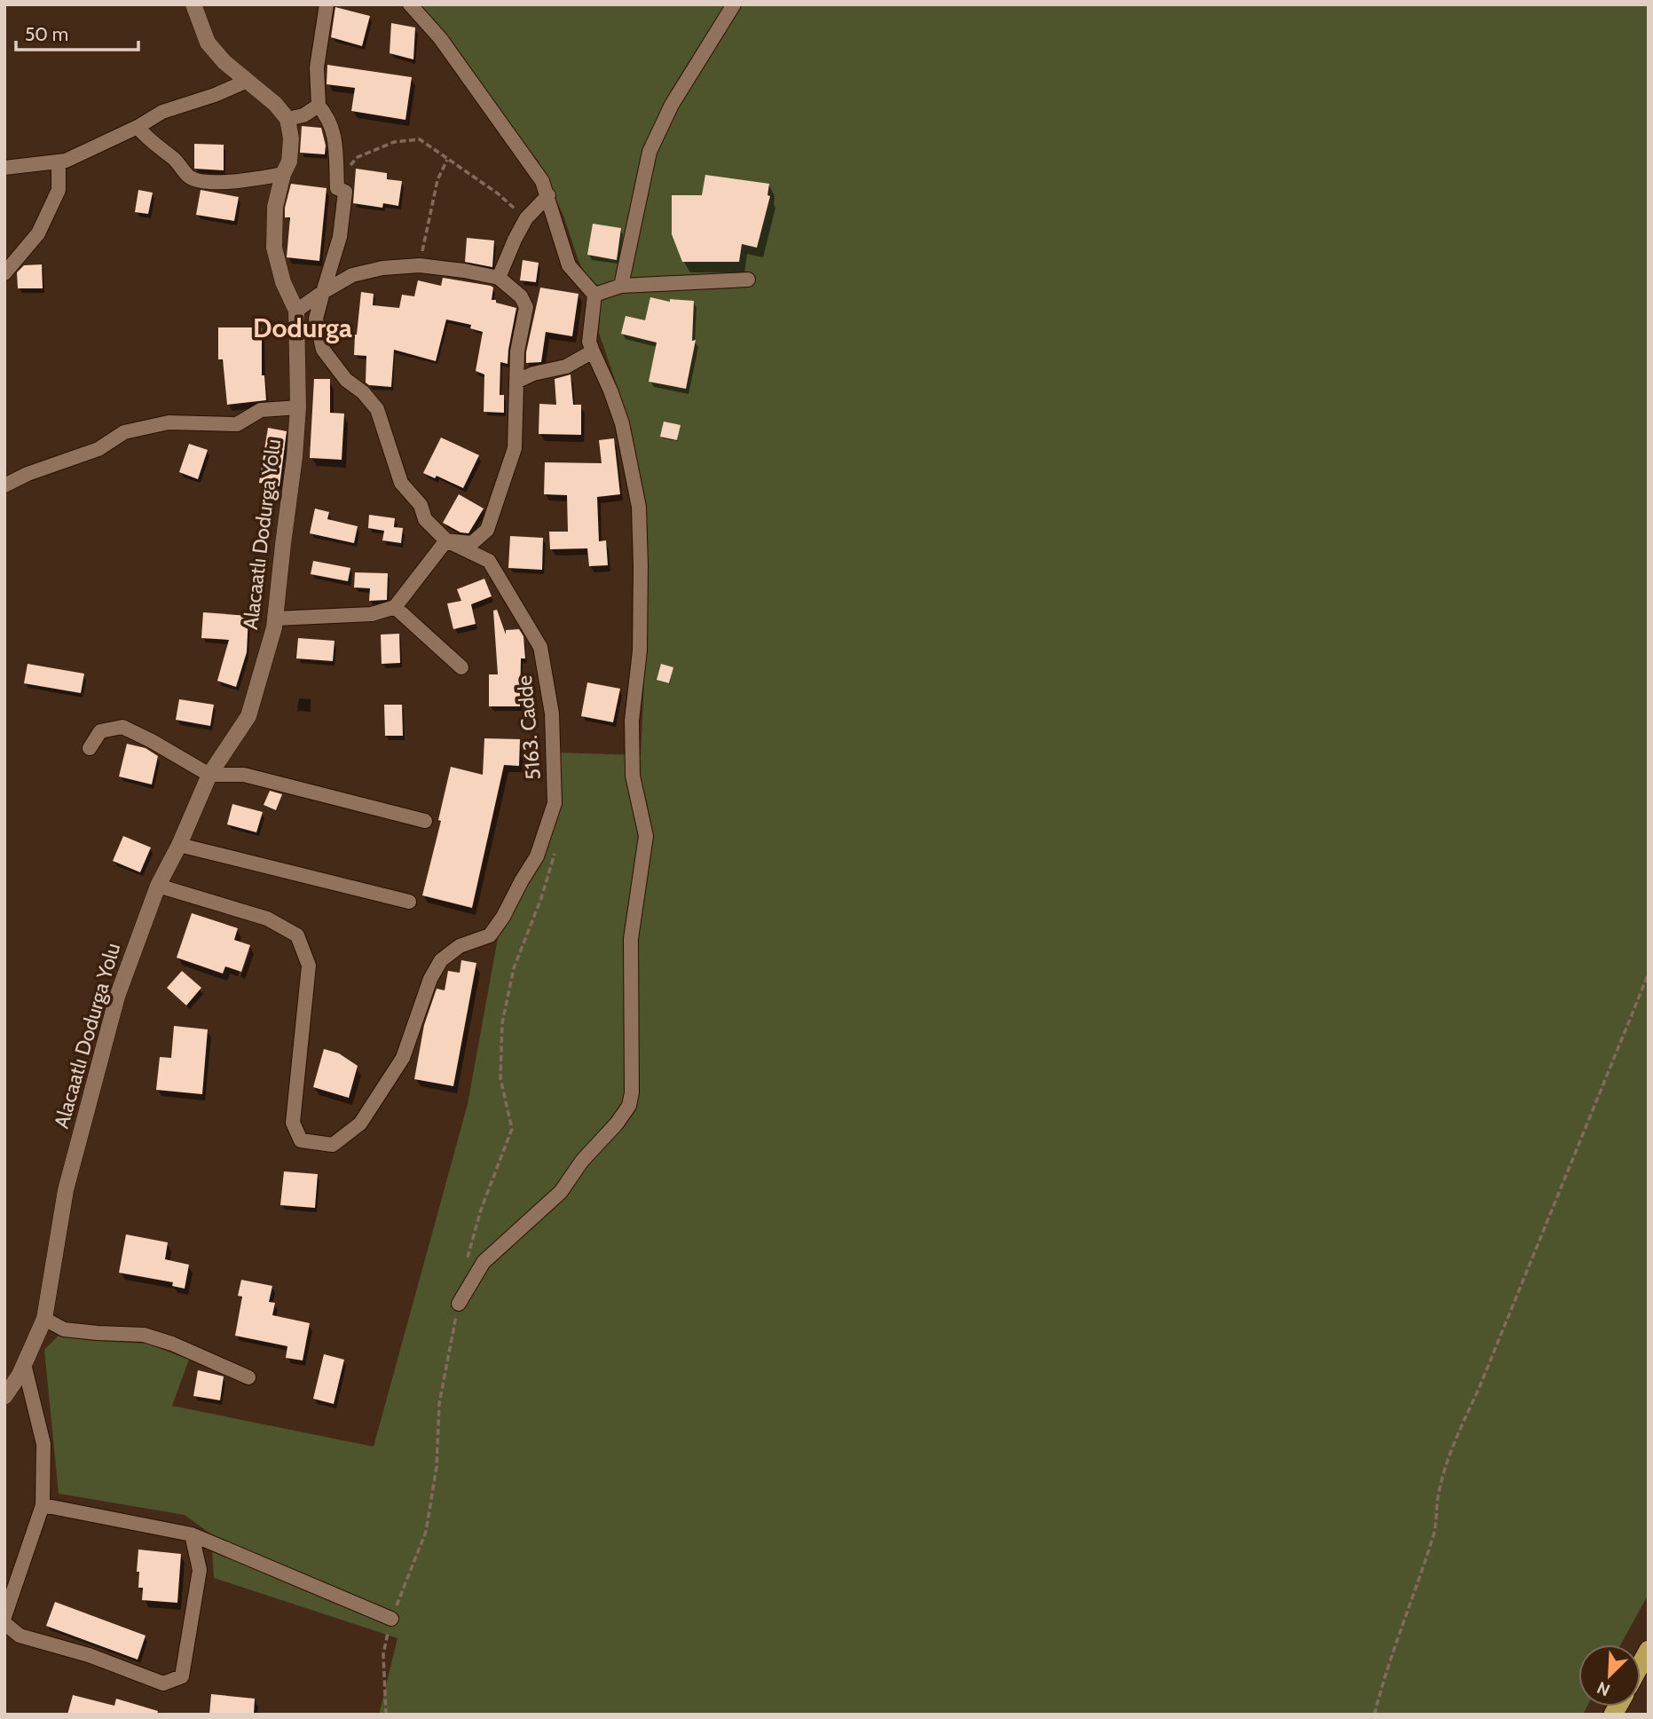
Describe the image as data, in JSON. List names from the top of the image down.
{
  "streets": {
    "street": ["Alacaatlı Dodurga Yolu", "5163. Cadde"]
  },
  "crossings": [
    ["Alacaatlı Dodurga Yolu", "5163. Cadde"]
  ],
  "districts": ["Dodurga"],
  "scale_bar": "50 m",
  "north": "bottom left"
}
